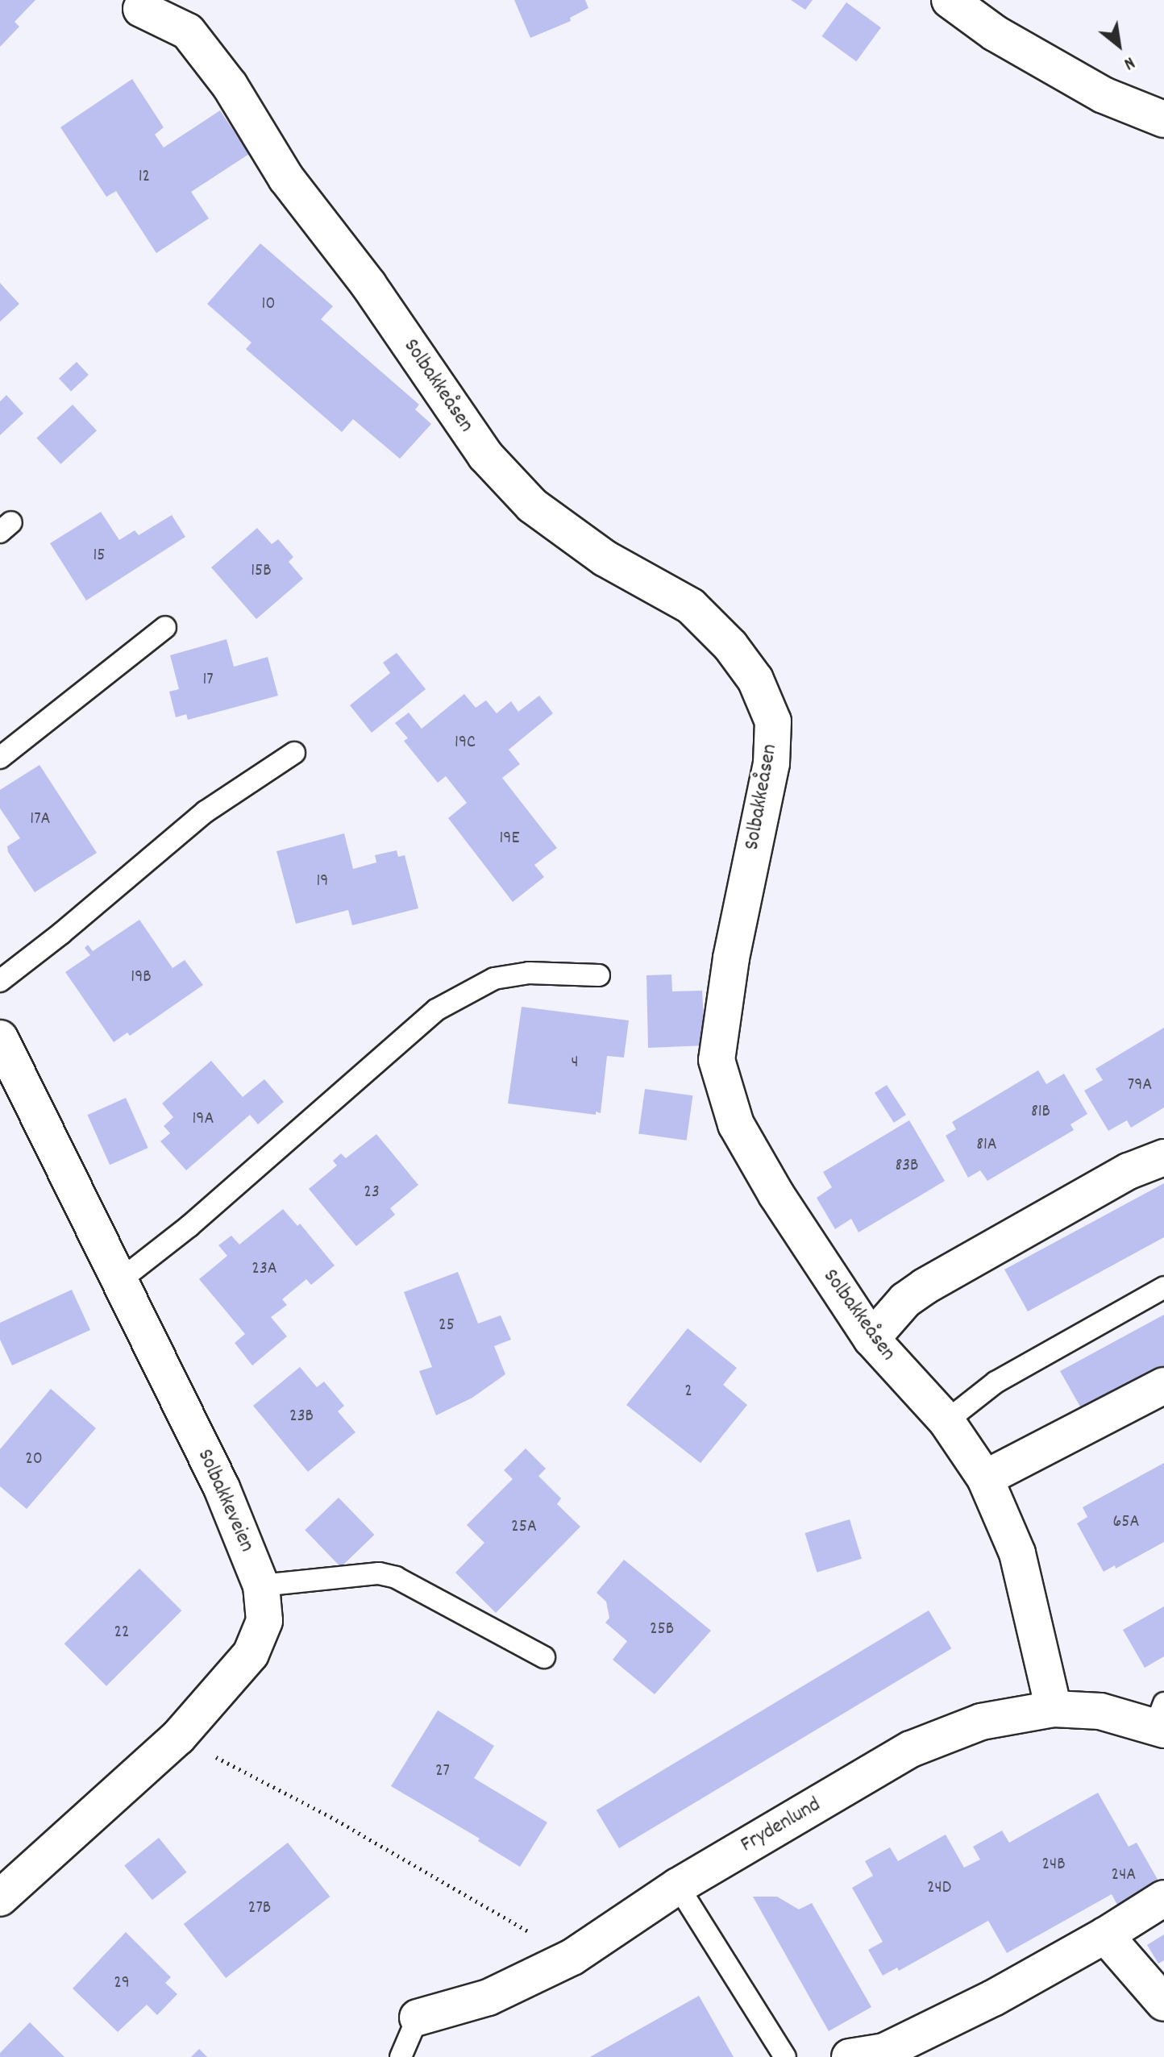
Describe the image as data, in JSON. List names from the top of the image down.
{
  "streets": {
    "street": ["Solbakkeåsen", "Solbakkeveien", "Frydenlund"]
  },
  "crossings": [
    ["Solbakkeåsen", "Frydenlund"]
  ],
  "house_numbers": [
    "12",
    "10",
    "15",
    "15B",
    "17",
    "19C",
    "17A",
    "19E",
    "19",
    "19B",
    "4",
    "79A",
    "81B",
    "19A",
    "81A",
    "83B",
    "23",
    "23A",
    "25",
    "2",
    "23B",
    "20",
    "65A",
    "25A",
    "25B",
    "22",
    "27",
    "24B",
    "24A",
    "24D",
    "27B",
    "29"
  ],
  "north": "bottom right"
}
